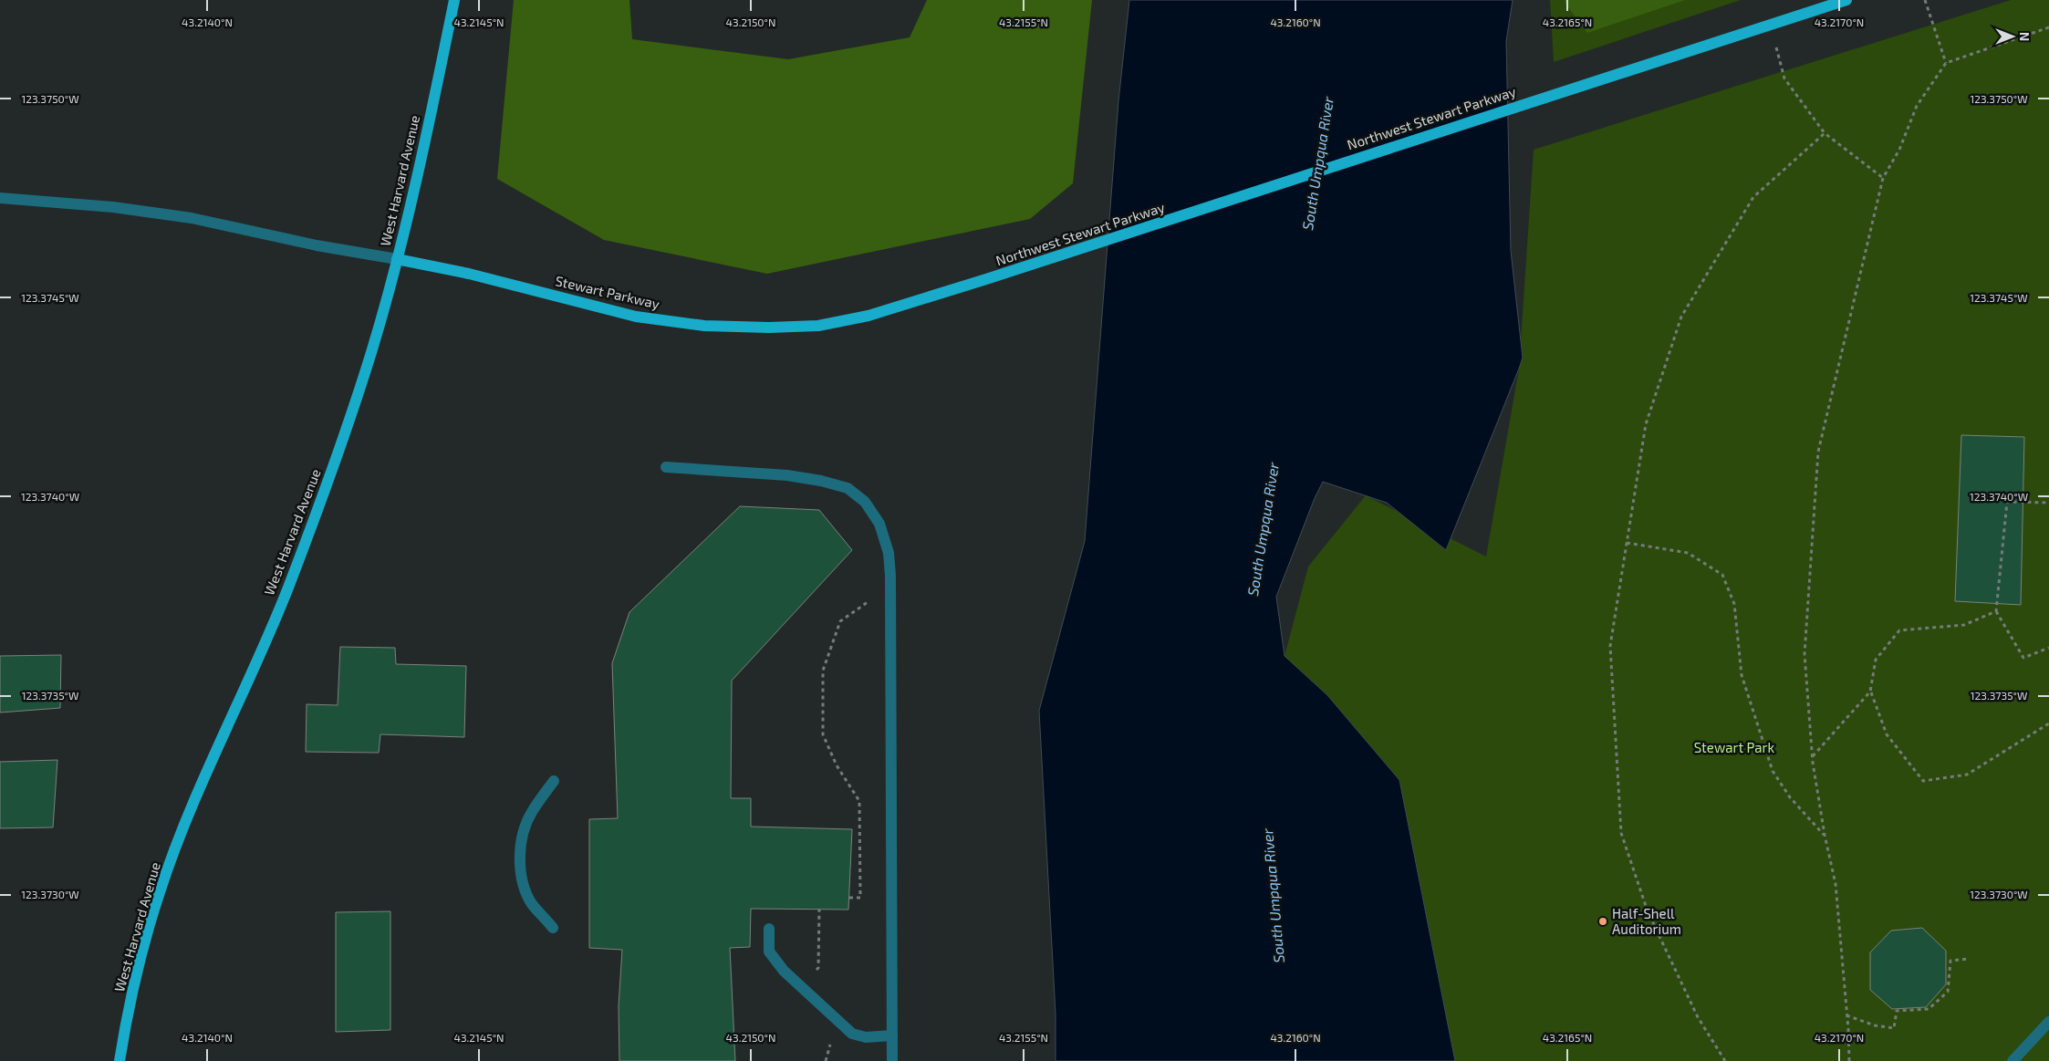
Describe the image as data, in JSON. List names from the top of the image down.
{
  "streets": {
    "main road": ["Northwest Stewart Parkway", "West Harvard Avenue", "Stewart Parkway"]
  },
  "crossings": [
    ["Northwest Stewart Parkway", "Stewart Parkway"],
    ["West Harvard Avenue", "Stewart Parkway"]
  ],
  "water": ["South Umpqua River"],
  "parks": ["Stewart Park"],
  "places": ["Half-Shell Auditorium"],
  "north": "right",
  "coordinates": [
    "43.2140°N",
    "43.2145°N",
    "43.2150°N",
    "43.2155°N",
    "43.2160°N",
    "43.2165°N",
    "43.2170°N",
    "123.3750°W",
    "123.3745°W",
    "123.3740°W",
    "123.3735°W",
    "123.3730°W"
  ]
}
